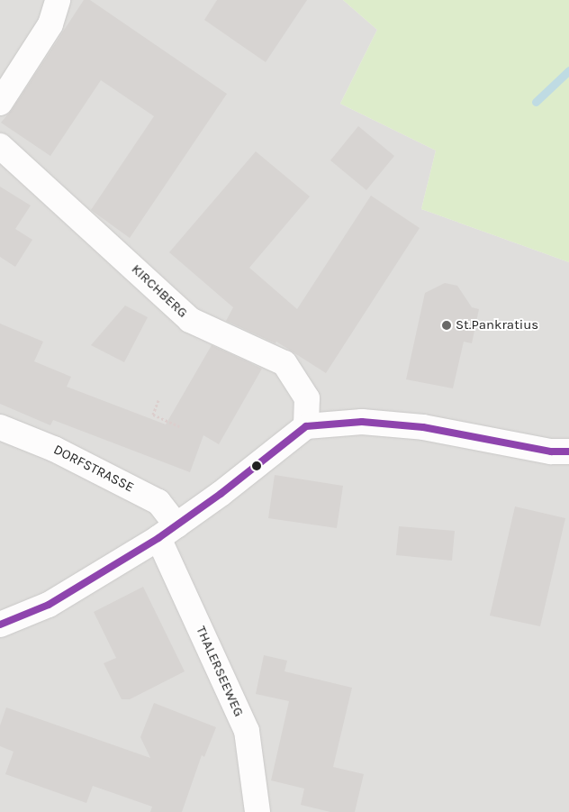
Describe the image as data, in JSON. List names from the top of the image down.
{
  "streets": {
    "street": ["KIRCHBERG", "DORFSTRASSE", "THALERSEEWEG"]
  },
  "crossings": [
    ["DORFSTRASSE", "THALERSEEWEG"]
  ],
  "places": ["St.Pankratius"]
}
